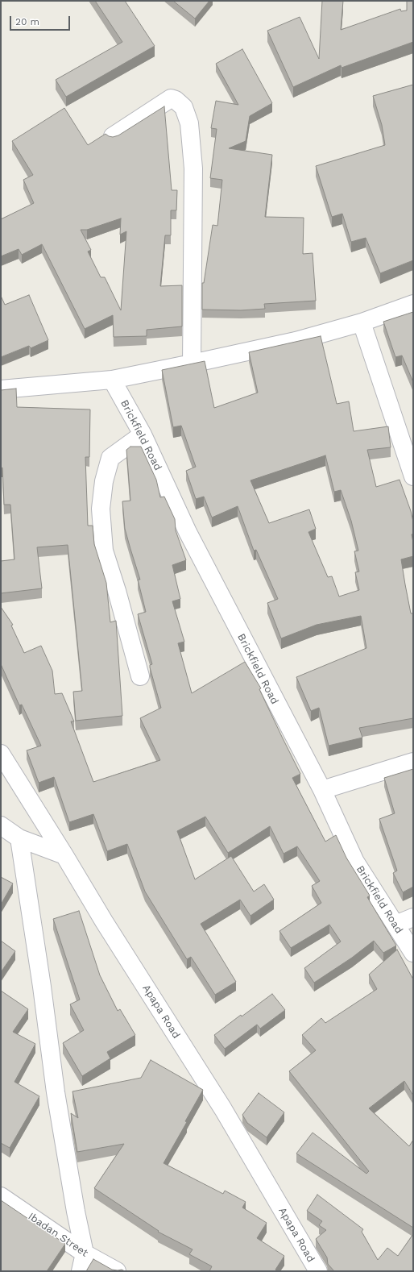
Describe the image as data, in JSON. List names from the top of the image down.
{
  "streets": {
    "street": ["Brickfield Road", "Apapa Road", "Ibadan Street"]
  },
  "scale_bar": "20 m"
}
